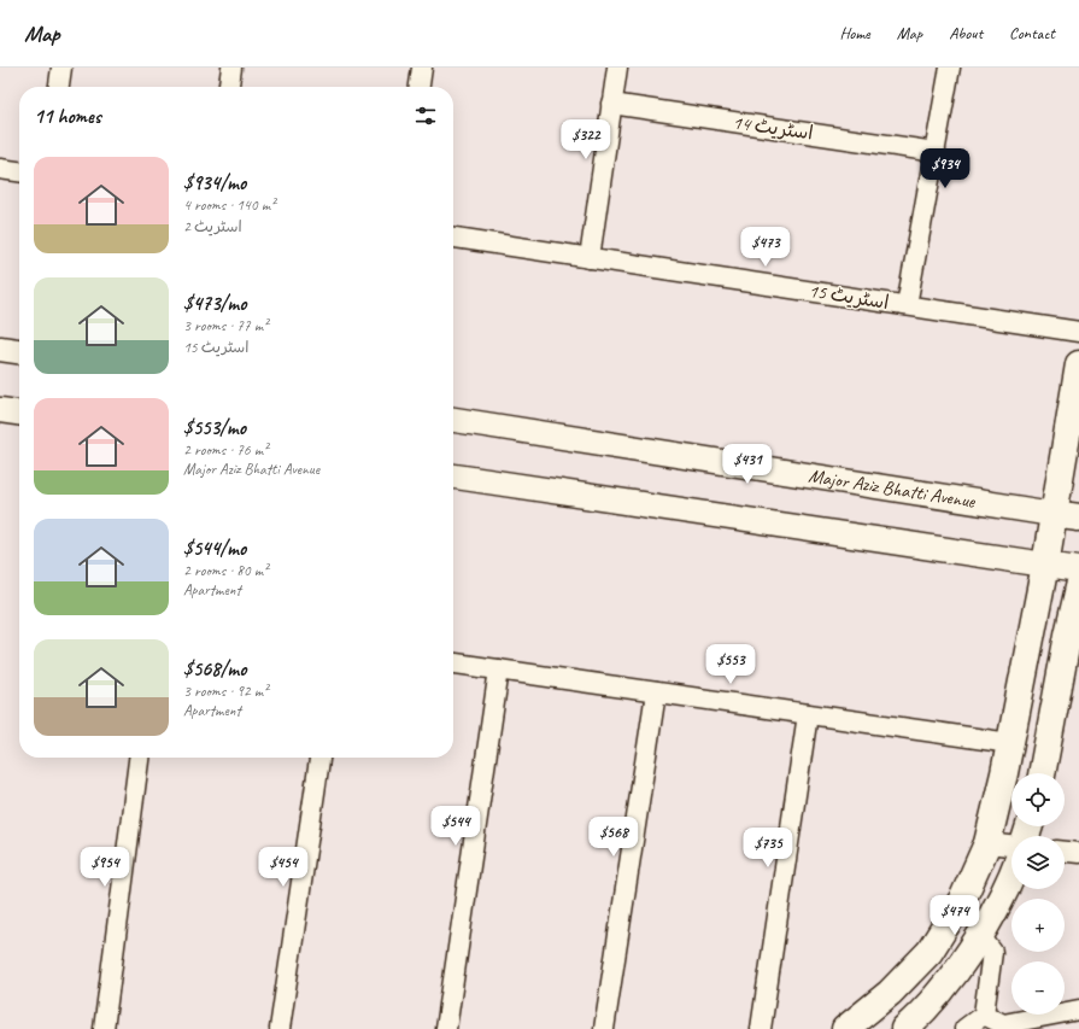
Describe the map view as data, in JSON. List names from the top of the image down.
{
  "streets": {
    "main road": ["Major Aziz Bhatti Avenue"],
    "street": ["اسٹریٹ 14", "اسٹریٹ 15"]
  },
  "page": {
    "header": "Map",
    "nav": [
      "Home",
      "Map",
      "About",
      "Contact"
    ],
    "heading": "11 homes",
    "price": [
      "$322",
      "$934",
      "$473",
      "$431",
      "$553",
      "$544",
      "$568",
      "$735",
      "$954",
      "$454",
      "$474"
    ],
    "list": [
      {
        "name": "$934/mo",
        "note": "4 rooms · 140 m² · اسٹریٹ 2"
      },
      {
        "name": "$473/mo",
        "note": "3 rooms · 77 m² · اسٹریٹ 15"
      },
      {
        "name": "$553/mo",
        "note": "2 rooms · 76 m² · Major Aziz Bhatti Avenue"
      },
      {
        "name": "$544/mo",
        "note": "2 rooms · 80 m² · Apartment"
      },
      {
        "name": "$568/mo",
        "note": "3 rooms · 92 m² · Apartment"
      }
    ],
    "map_buttons": ["+", "−"]
  }
}
